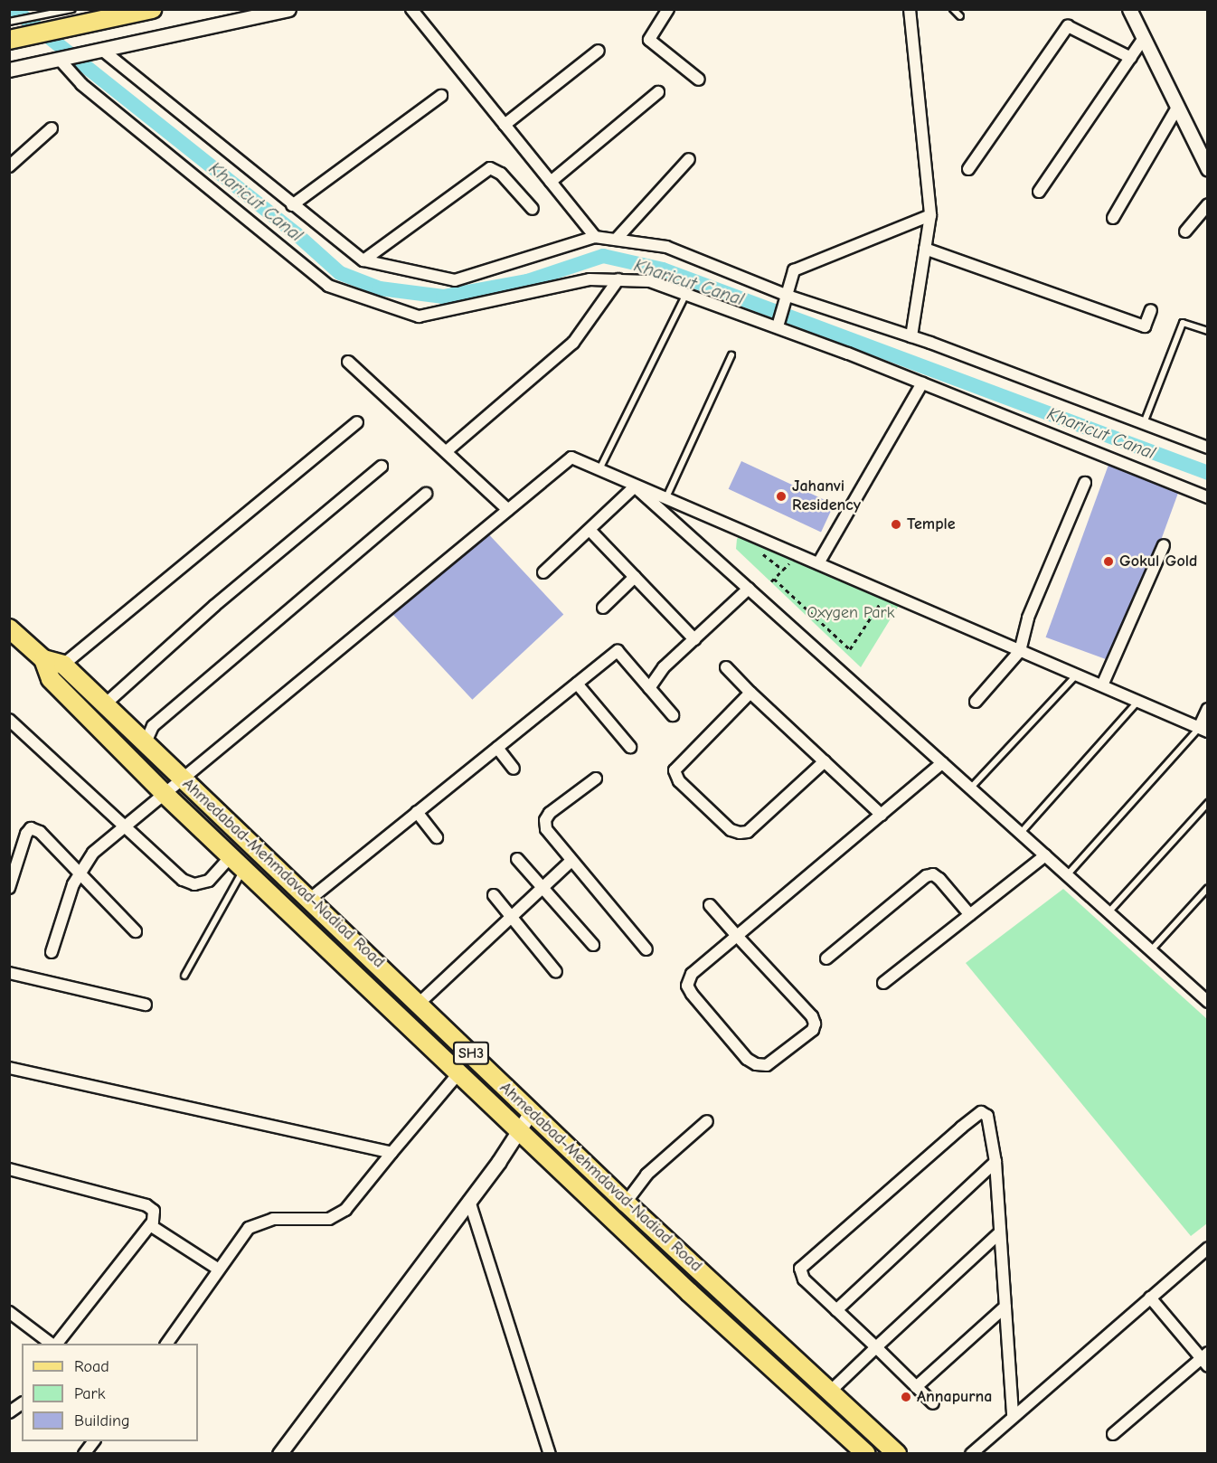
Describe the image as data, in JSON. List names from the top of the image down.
{
  "streets": {
    "main road": ["Ahmedabad-Mehmdavad-Nadiad Road", "SH3"]
  },
  "water": ["Kharicut Canal"],
  "parks": ["Oxygen Park"],
  "places": [
    "Jahanvi Residency",
    "Temple",
    "Gokul Gold",
    "Annapurna"
  ],
  "legend": ["Road", "Park", "Building"]
}
